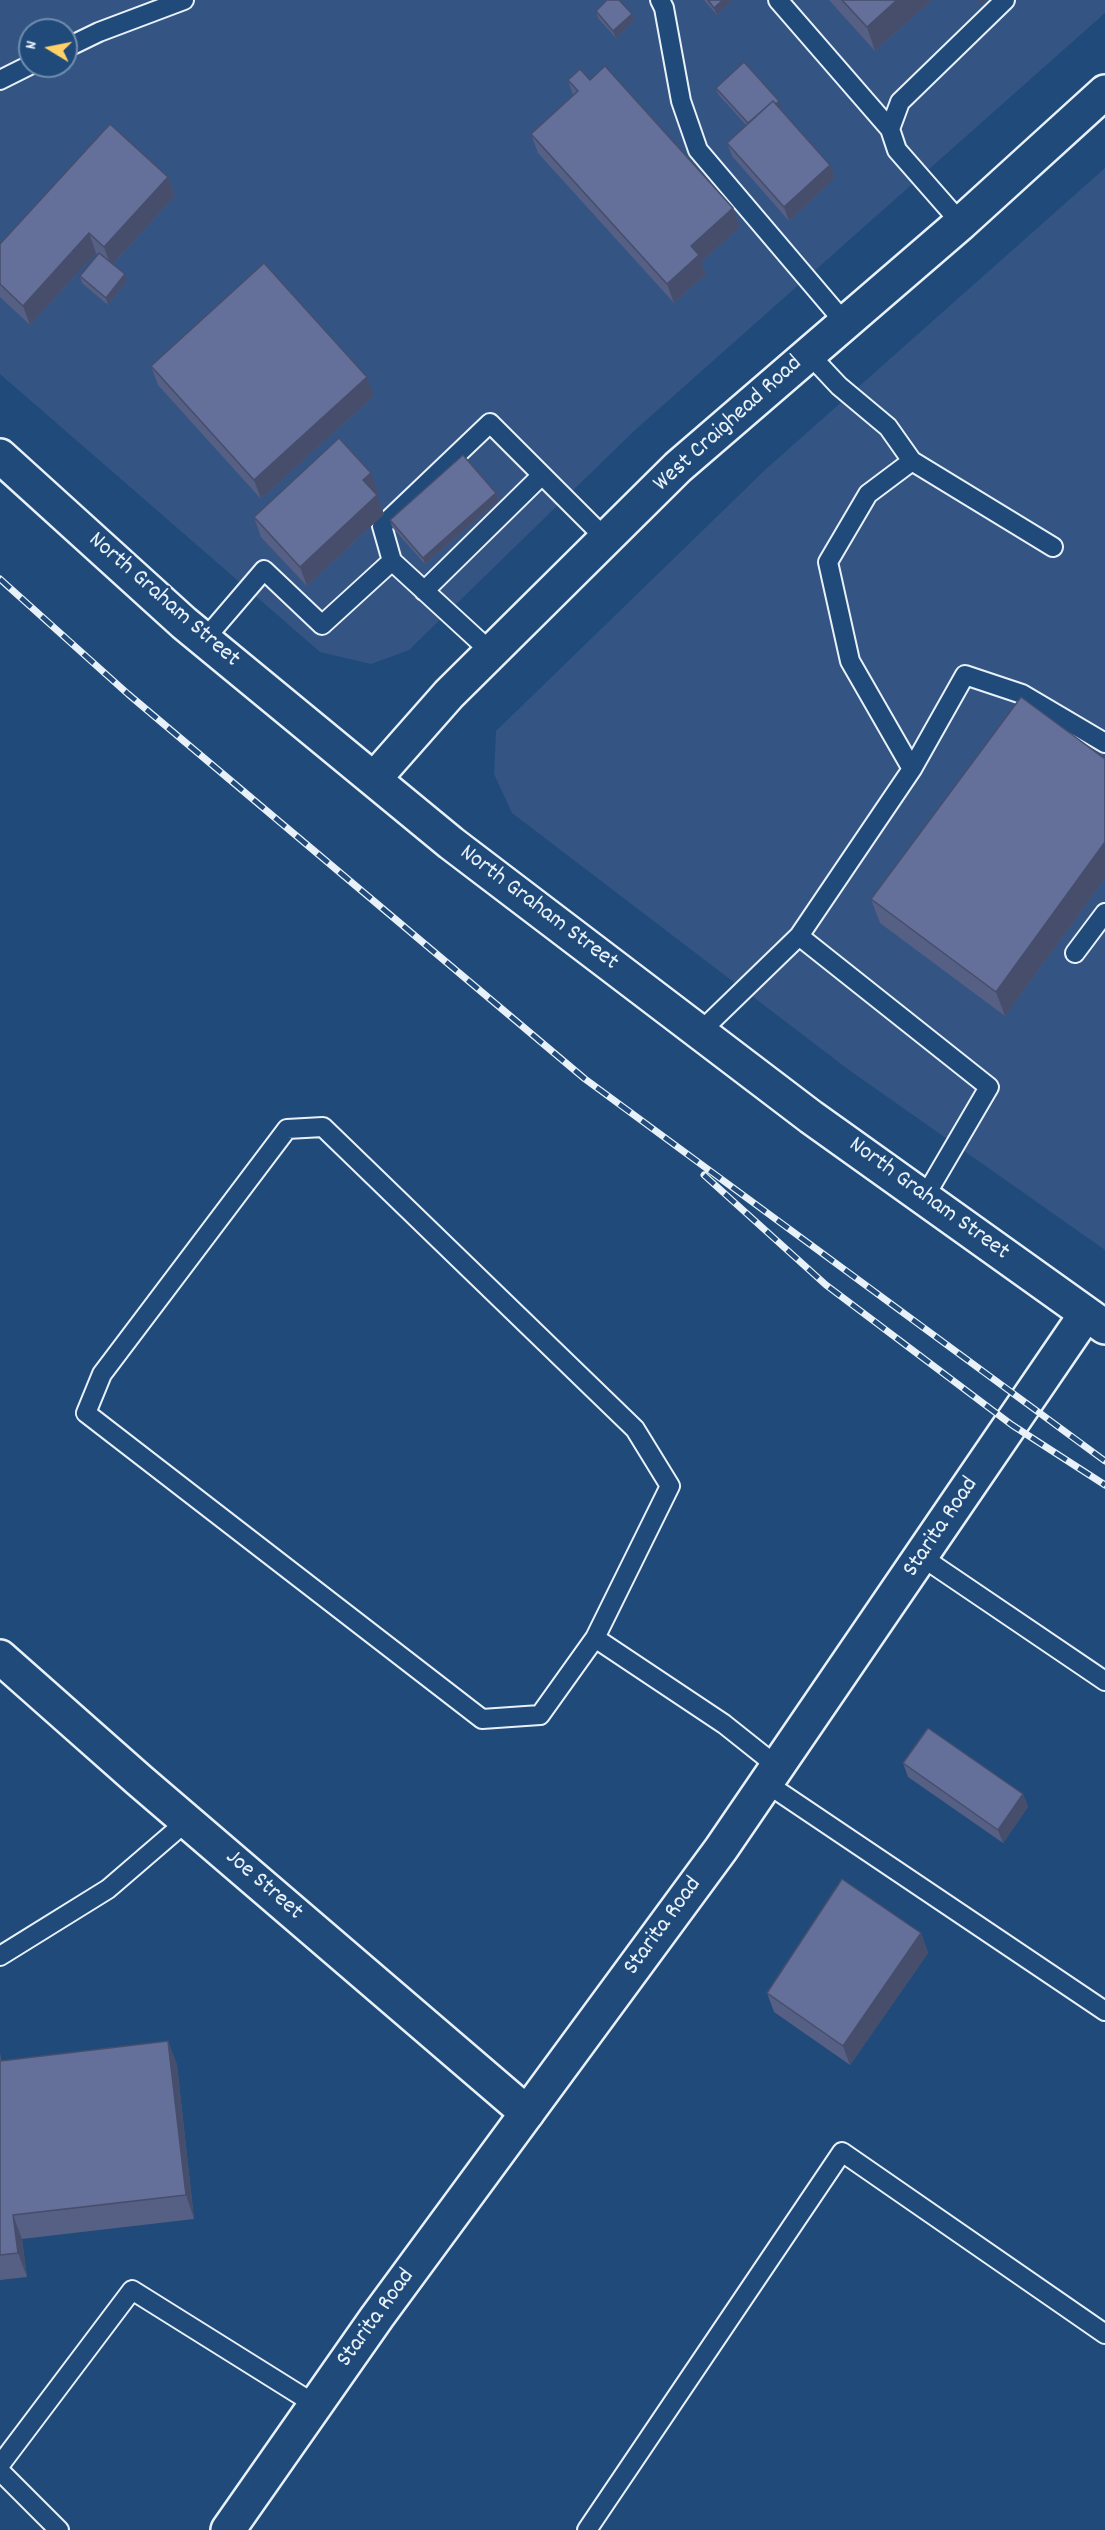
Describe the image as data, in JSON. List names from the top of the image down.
{
  "streets": {
    "street": [
      "West Craighead Road",
      "North Graham Street",
      "Starita Road",
      "Joe Street"
    ]
  },
  "crossings": [
    ["West Craighead Road", "North Graham Street"],
    ["North Graham Street", "Starita Road"],
    ["Starita Road", "Joe Street"]
  ],
  "north": "left"
}
